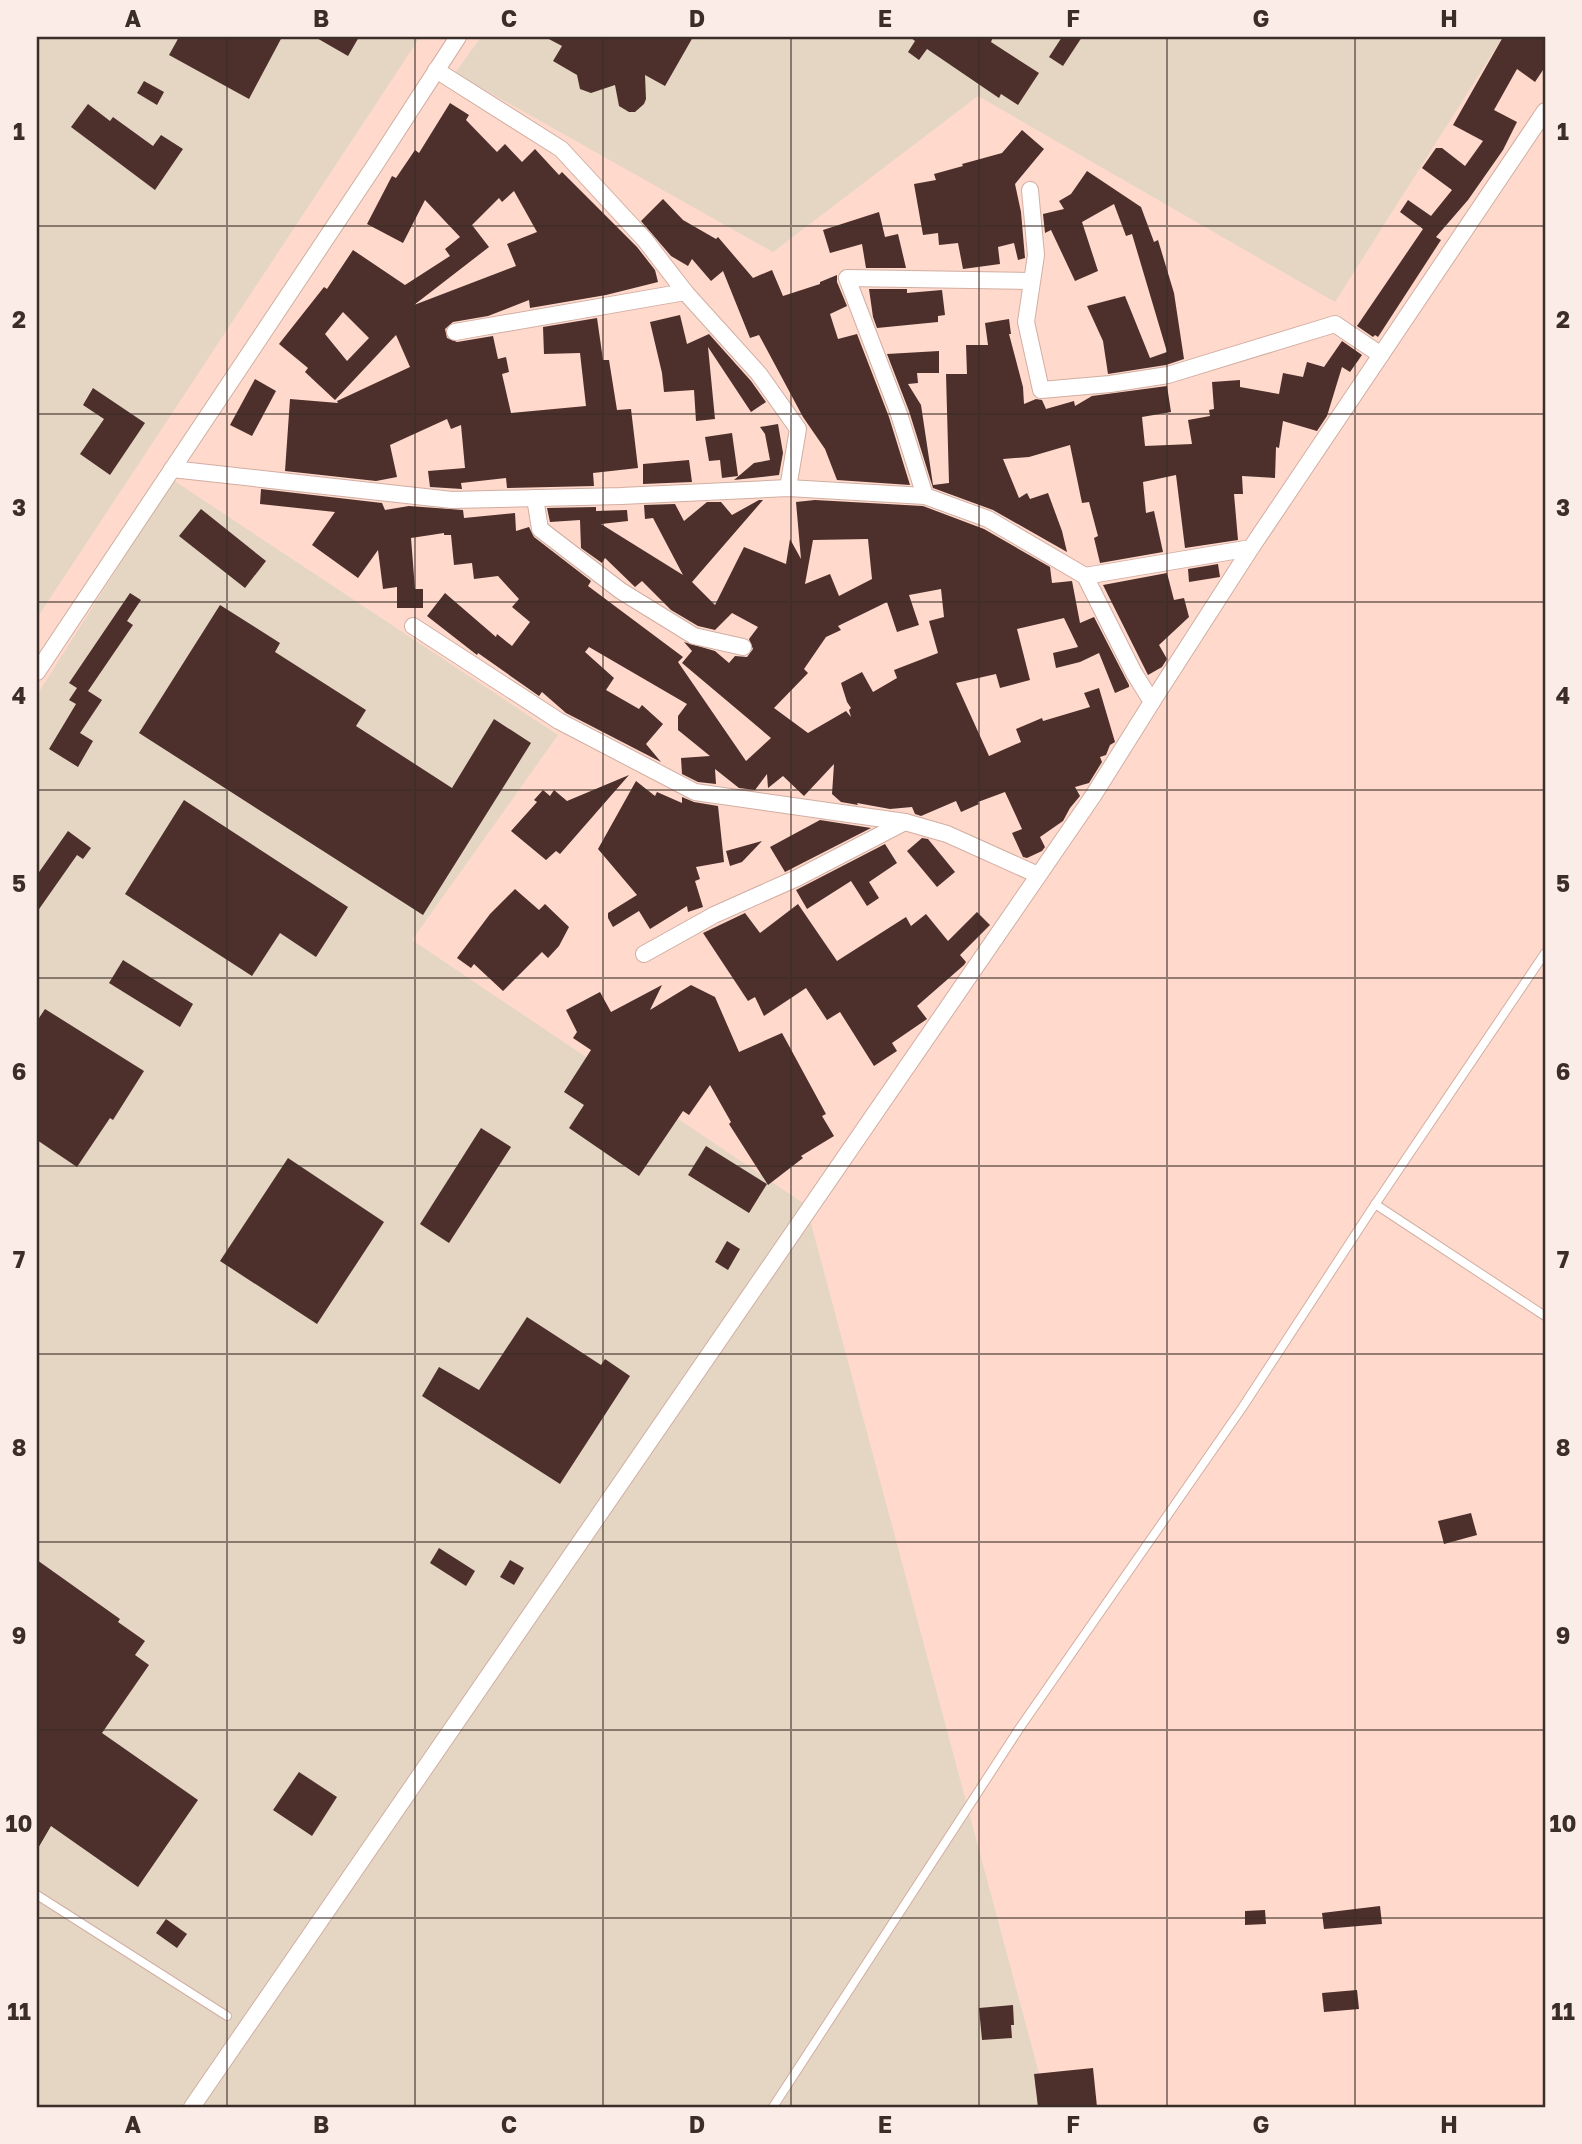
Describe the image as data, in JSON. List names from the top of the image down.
{
  "grid": {
    "columns": [
      "A",
      "B",
      "C",
      "D",
      "E",
      "F",
      "G",
      "H"
    ],
    "rows": [
      "1",
      "2",
      "3",
      "4",
      "5",
      "6",
      "7",
      "8",
      "9",
      "10",
      "11"
    ]
  }
}
